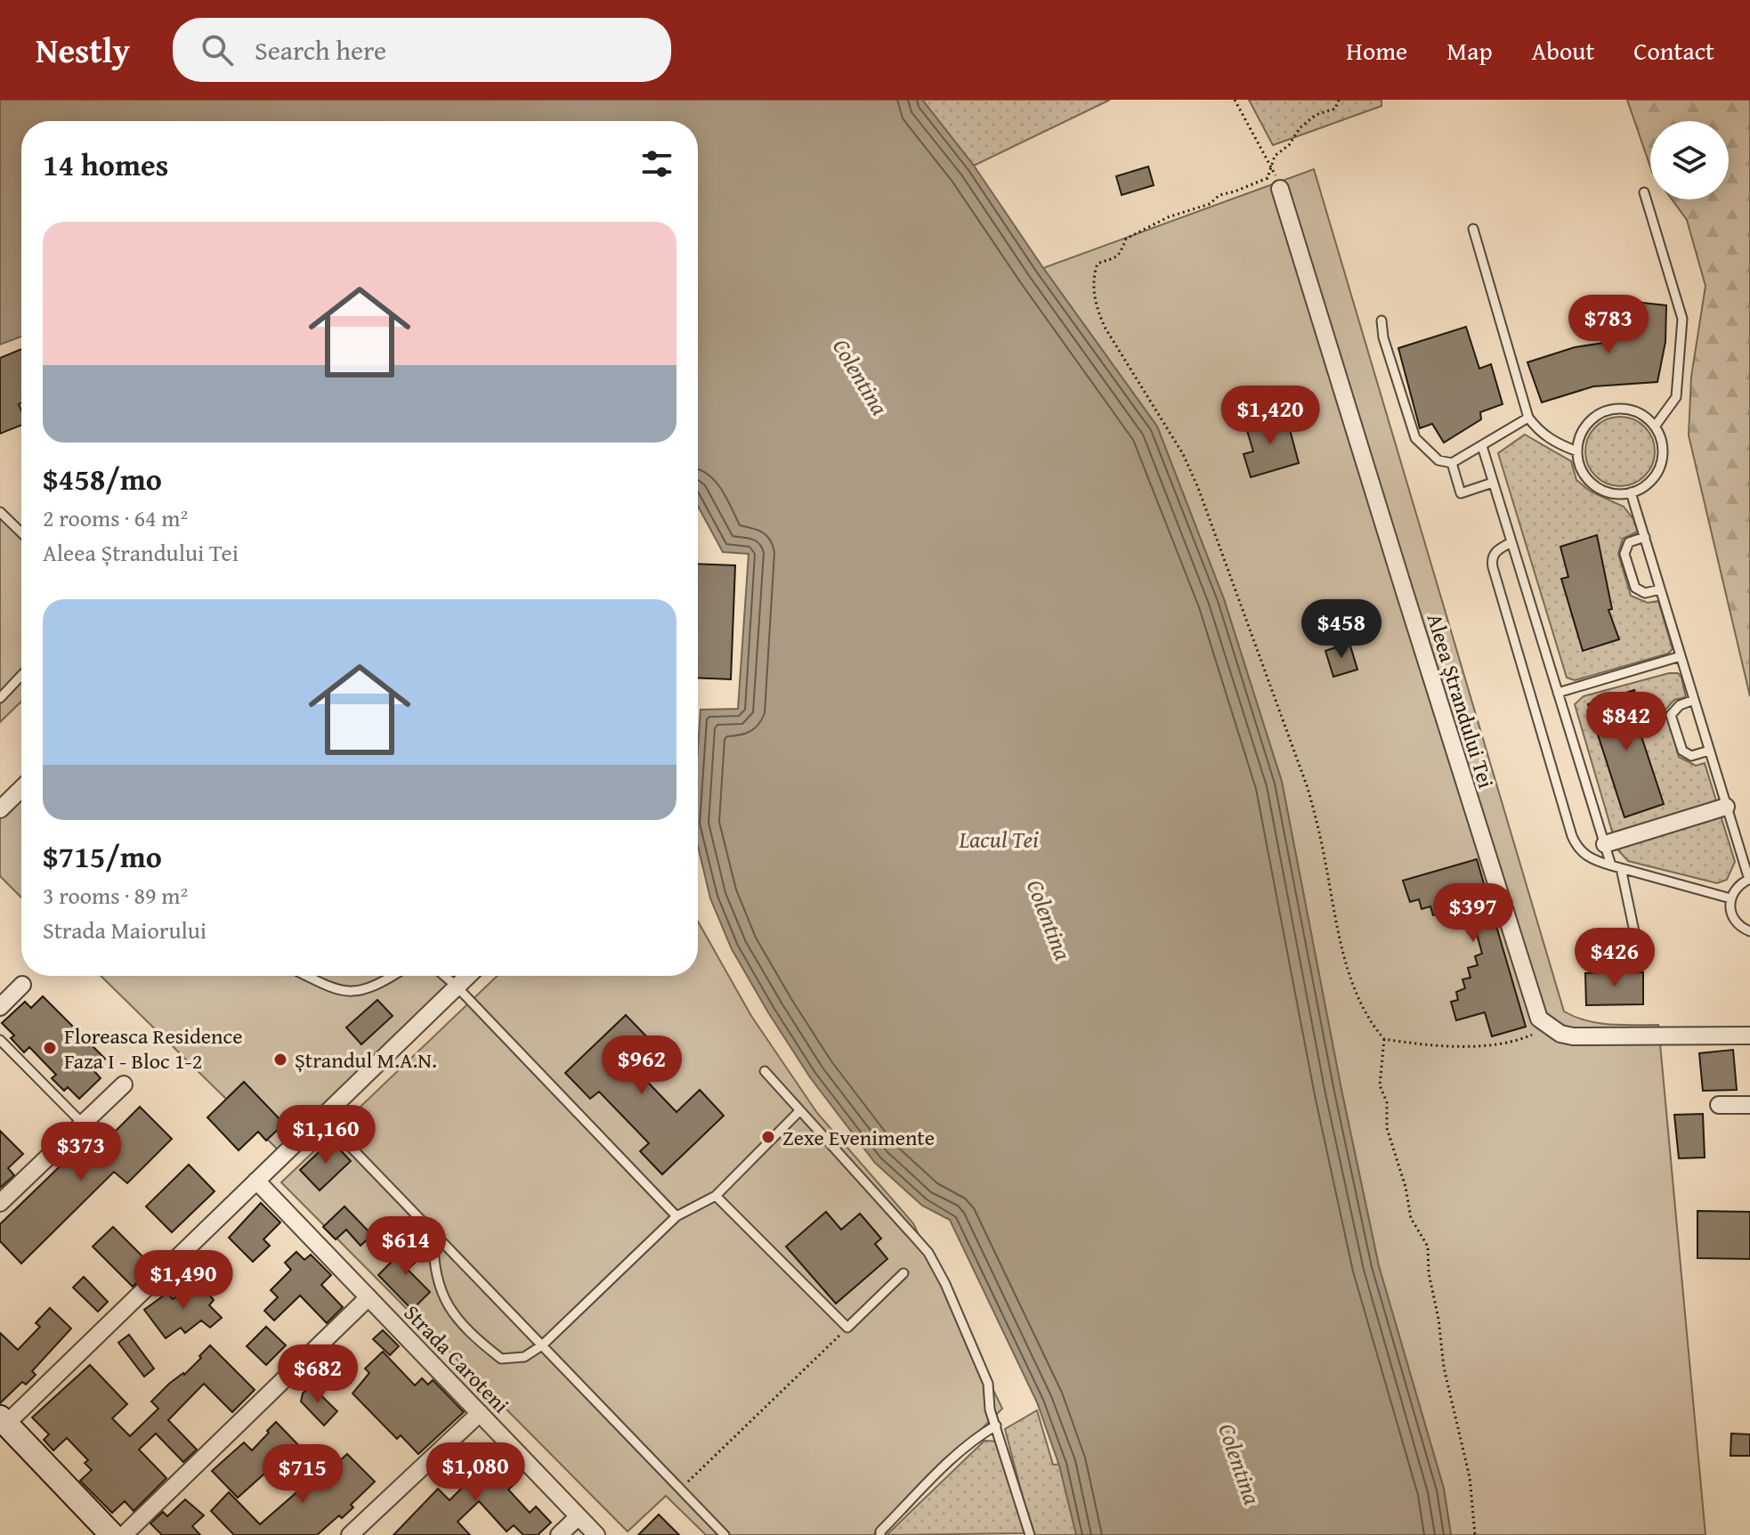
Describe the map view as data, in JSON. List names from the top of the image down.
{
  "streets": {
    "street": ["Aleea Ștrandului Tei", "Strada Caroteni"]
  },
  "water": ["Colentina", "Lacul Tei"],
  "places": ["Floreasca Residence Faza I - Bloc 1-2", "Ștrandul M.A.N.", "Zexe Evenimente"],
  "page": {
    "header": "Nestly",
    "search": "Search here",
    "nav": [
      "Home",
      "Map",
      "About",
      "Contact"
    ],
    "heading": "14 homes",
    "list": [
      {
        "name": "$458/mo",
        "note": "2 rooms · 64 m² · Aleea Ștrandului Tei"
      },
      {
        "name": "$715/mo",
        "note": "3 rooms · 89 m² · Strada Maiorului"
      }
    ],
    "price": [
      "$783",
      "$1,420",
      "$458",
      "$842",
      "$397",
      "$426",
      "$962",
      "$1,160",
      "$373",
      "$614",
      "$1,490",
      "$682",
      "$1,080",
      "$715"
    ]
  }
}
